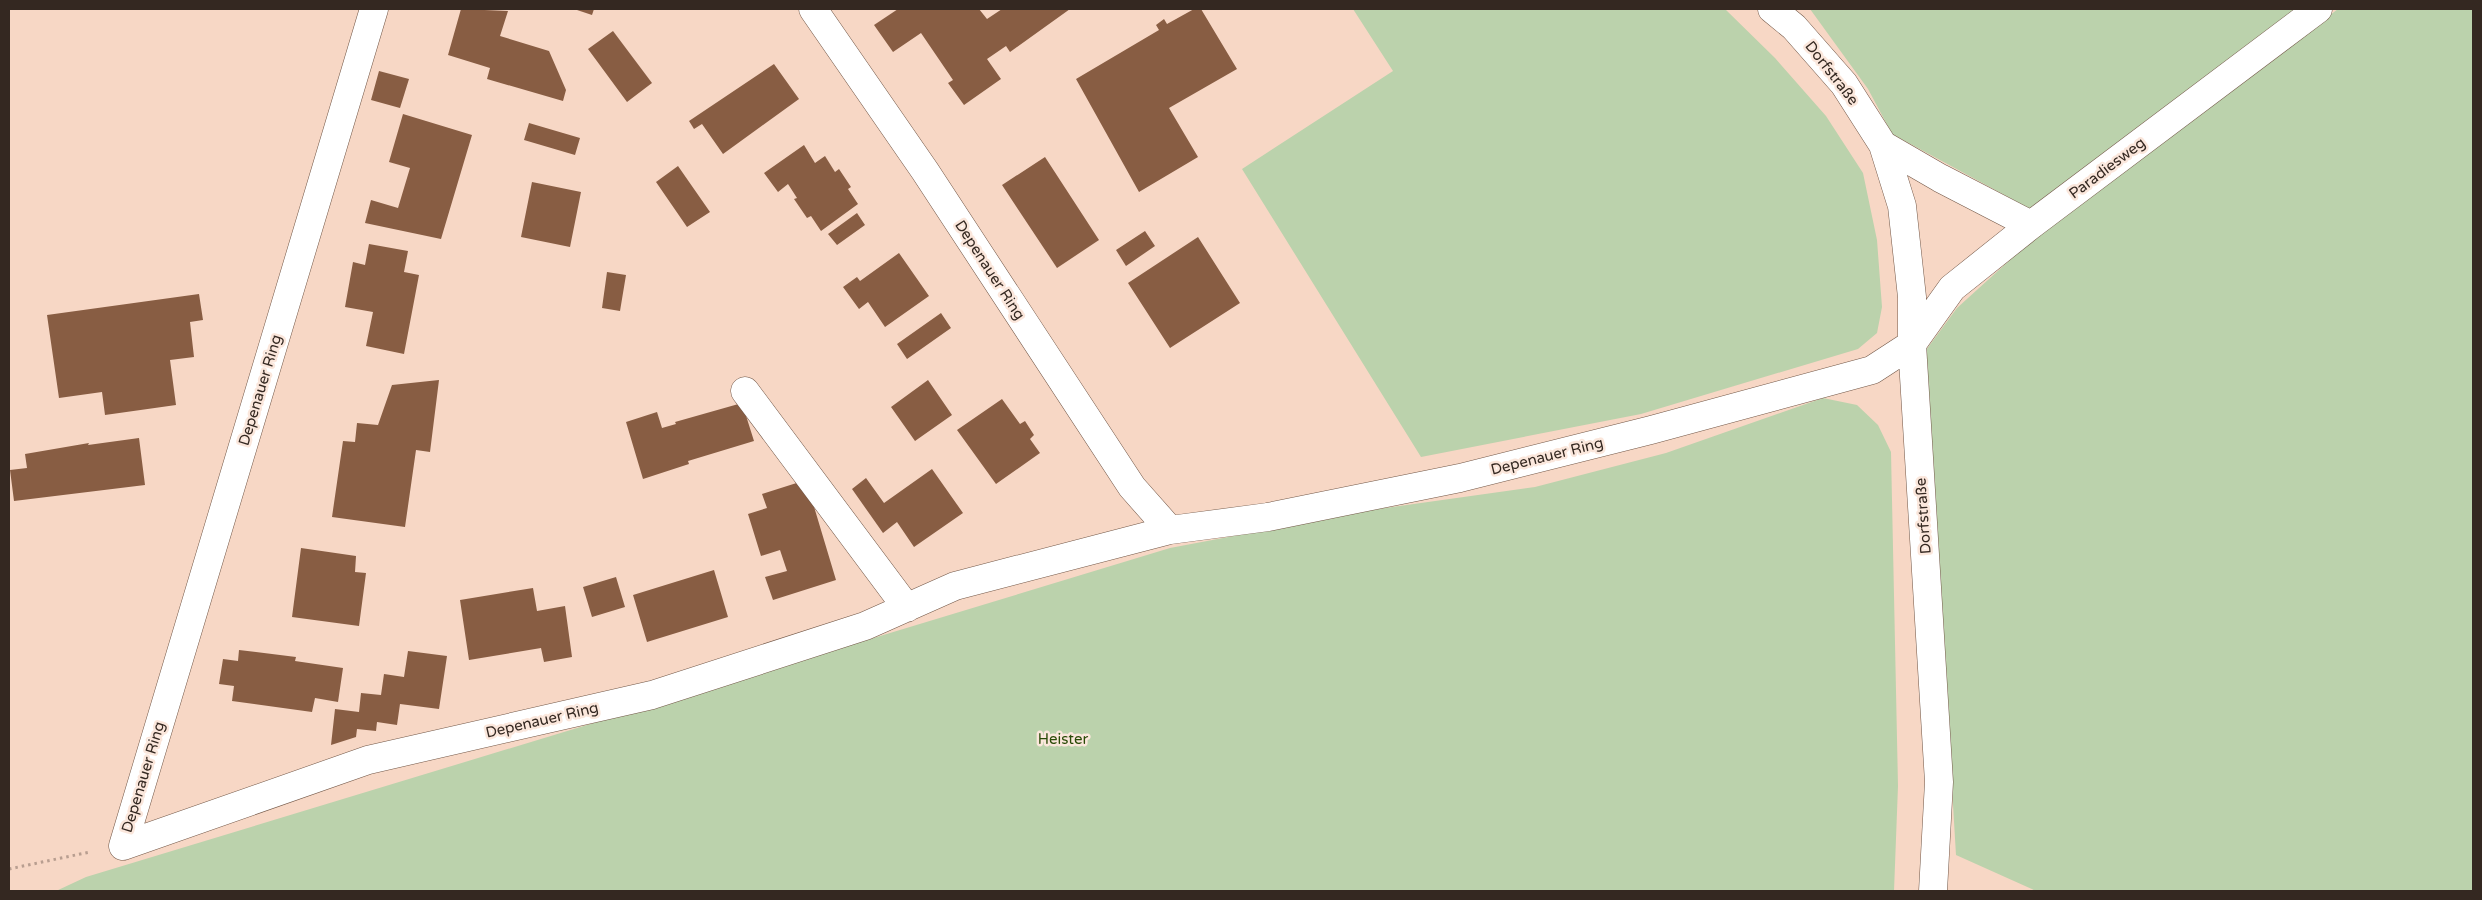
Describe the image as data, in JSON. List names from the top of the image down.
{
  "streets": {
    "street": ["Dorfstraße", "Paradiesweg", "Depenauer Ring"]
  },
  "crossings": [
    ["Dorfstraße", "Paradiesweg"],
    ["Dorfstraße", "Depenauer Ring"],
    ["Paradiesweg", "Depenauer Ring"]
  ],
  "parks": ["Heister"]
}
